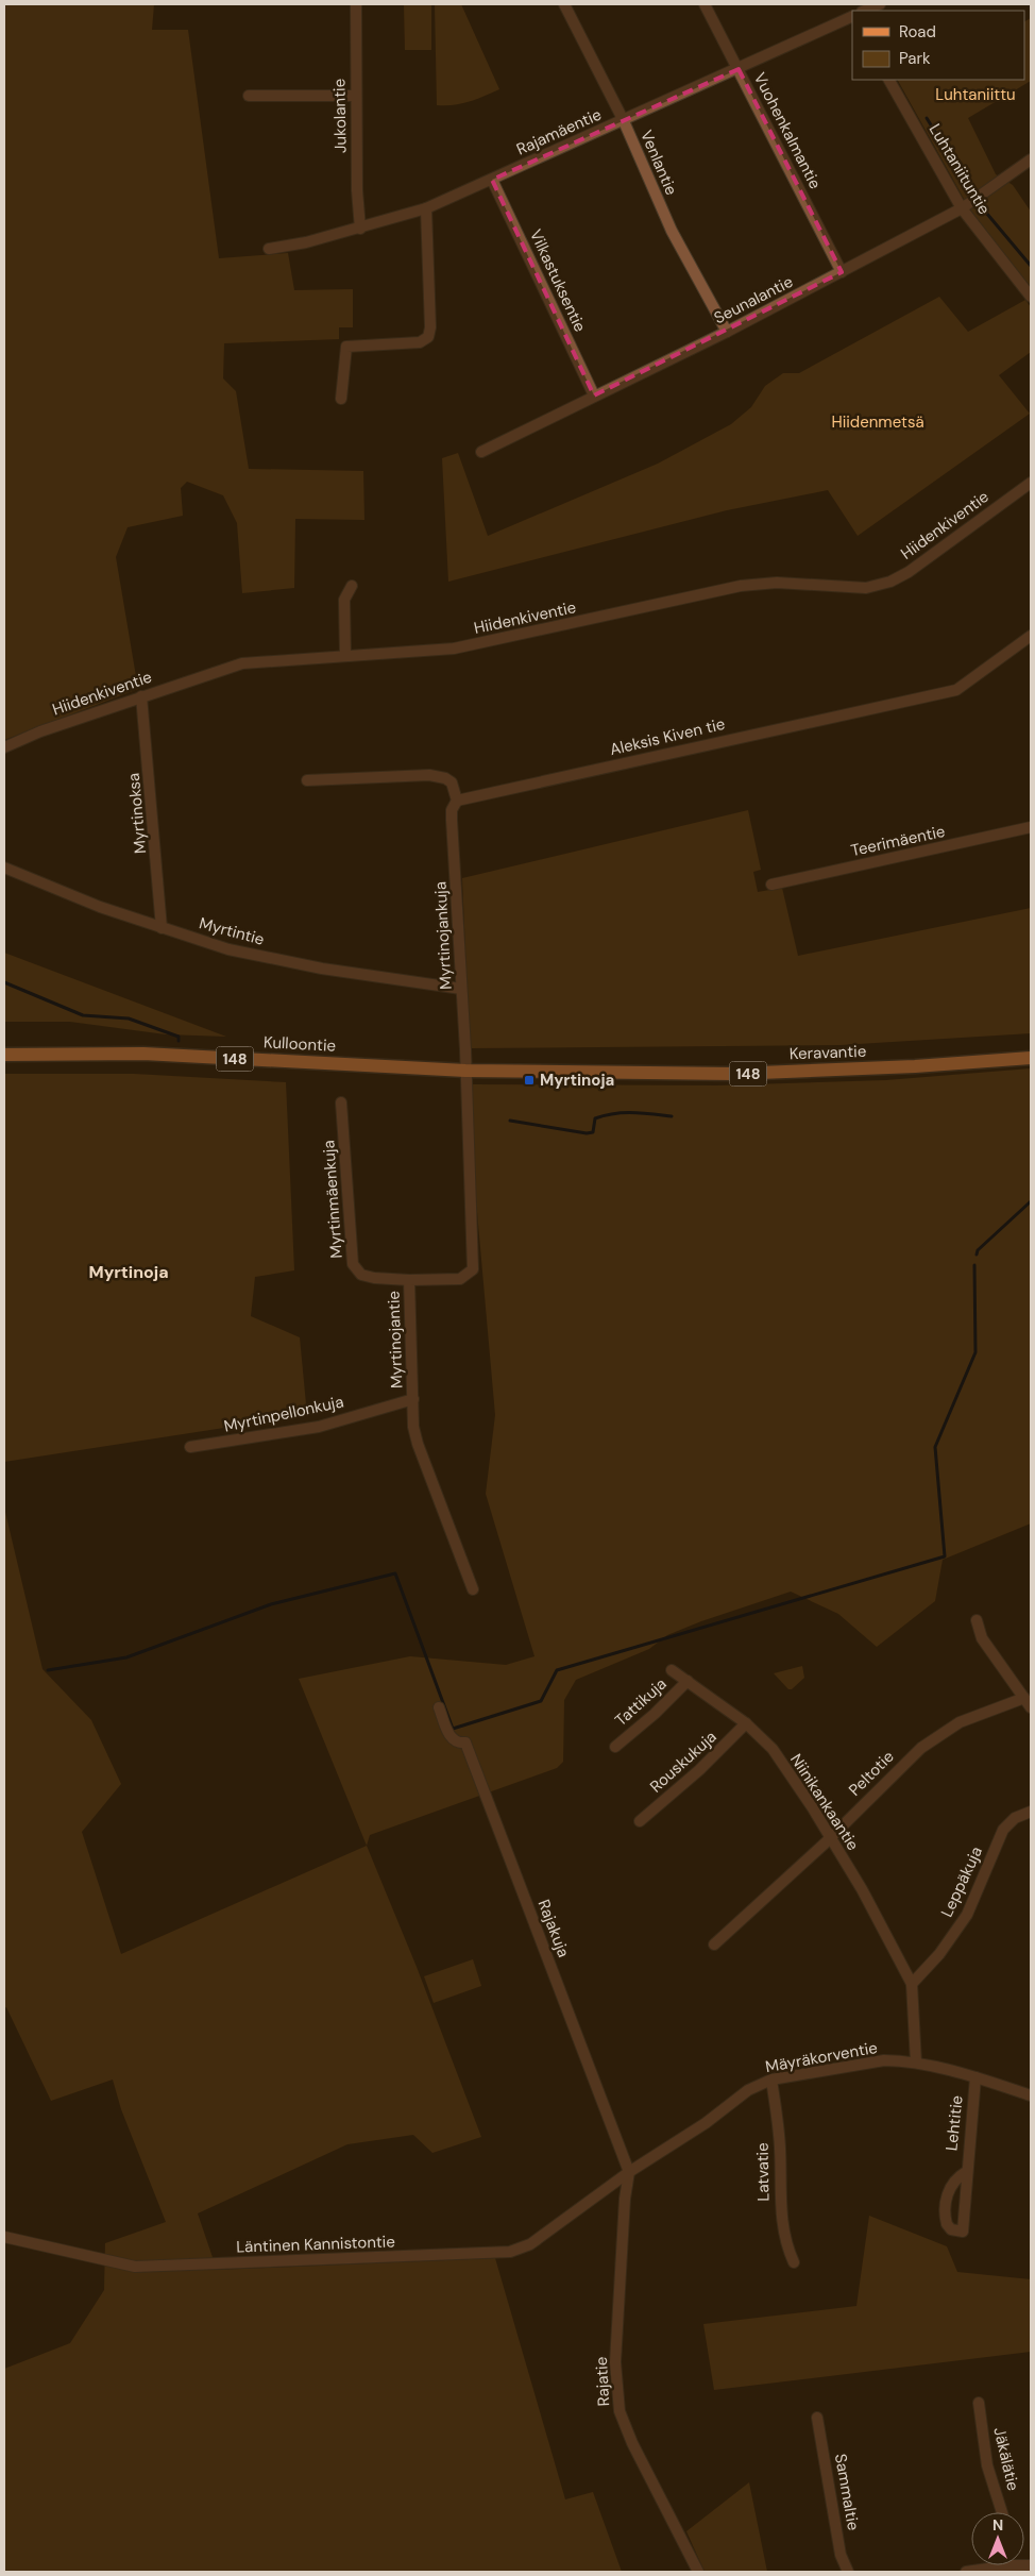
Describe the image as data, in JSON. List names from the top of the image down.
{
  "streets": {
    "main road": ["Kulloontie", "Keravantie", "148"],
    "street": [
      "Jukolantie",
      "Vuohenkalmantie",
      "Rajamäentie",
      "Venlantie",
      "Luhtaniituntie",
      "Vilkastuksentie",
      "Seunalantie",
      "Hiidenkiventie",
      "Aleksis Kiven tie",
      "Myrtinoksa",
      "Teerimäentie",
      "Myrtintie",
      "Myrtinojankuja",
      "Myrtinmäenkuja",
      "Myrtinojantie",
      "Myrtinpellonkuja",
      "Tattikuja",
      "Rouskukuja",
      "Peltotie",
      "Niinikankaantie",
      "Leppäkuja",
      "Rajakuja",
      "Mäyräkorventie",
      "Lehtitie",
      "Latvatie",
      "Läntinen Kannistontie",
      "Rajatie",
      "Jäkälätie",
      "Sammaltie"
    ]
  },
  "crossings": [
    ["Jukolantie", "Rajamäentie"],
    ["Vuohenkalmantie", "Rajamäentie"],
    ["Vuohenkalmantie", "Seunalantie"],
    ["Rajamäentie", "Venlantie"],
    ["Rajamäentie", "Vilkastuksentie"],
    ["Venlantie", "Seunalantie"],
    ["Luhtaniituntie", "Seunalantie"],
    ["Vilkastuksentie", "Seunalantie"],
    ["Hiidenkiventie", "Myrtinoksa"],
    ["Aleksis Kiven tie", "Myrtinojankuja"],
    ["Myrtinoksa", "Myrtintie"],
    ["Myrtintie", "Myrtinojankuja"],
    ["Myrtinojankuja", "Kulloontie"],
    ["Myrtinojankuja", "Keravantie"],
    ["Myrtinojankuja", "Myrtinojantie"],
    ["Kulloontie", "Keravantie"],
    ["Kulloontie", "Myrtinojantie"],
    ["Keravantie", "Myrtinojantie"],
    ["Myrtinmäenkuja", "Myrtinojantie"],
    ["Myrtinojantie", "Myrtinpellonkuja"],
    ["Tattikuja", "Niinikankaantie"],
    ["Rouskukuja", "Niinikankaantie"],
    ["Peltotie", "Niinikankaantie"],
    ["Niinikankaantie", "Leppäkuja"],
    ["Rajakuja", "Mäyräkorventie"],
    ["Rajakuja", "Rajatie"],
    ["Mäyräkorventie", "Lehtitie"],
    ["Mäyräkorventie", "Latvatie"],
    ["Mäyräkorventie", "Läntinen Kannistontie"],
    ["Mäyräkorventie", "Rajatie"]
  ],
  "districts": ["Myrtinoja"],
  "parks": ["Luhtaniittu", "Hiidenmetsä"],
  "places": {
    "transit": ["Myrtinoja"]
  },
  "legend": ["Road", "Park"],
  "north": "top"
}
